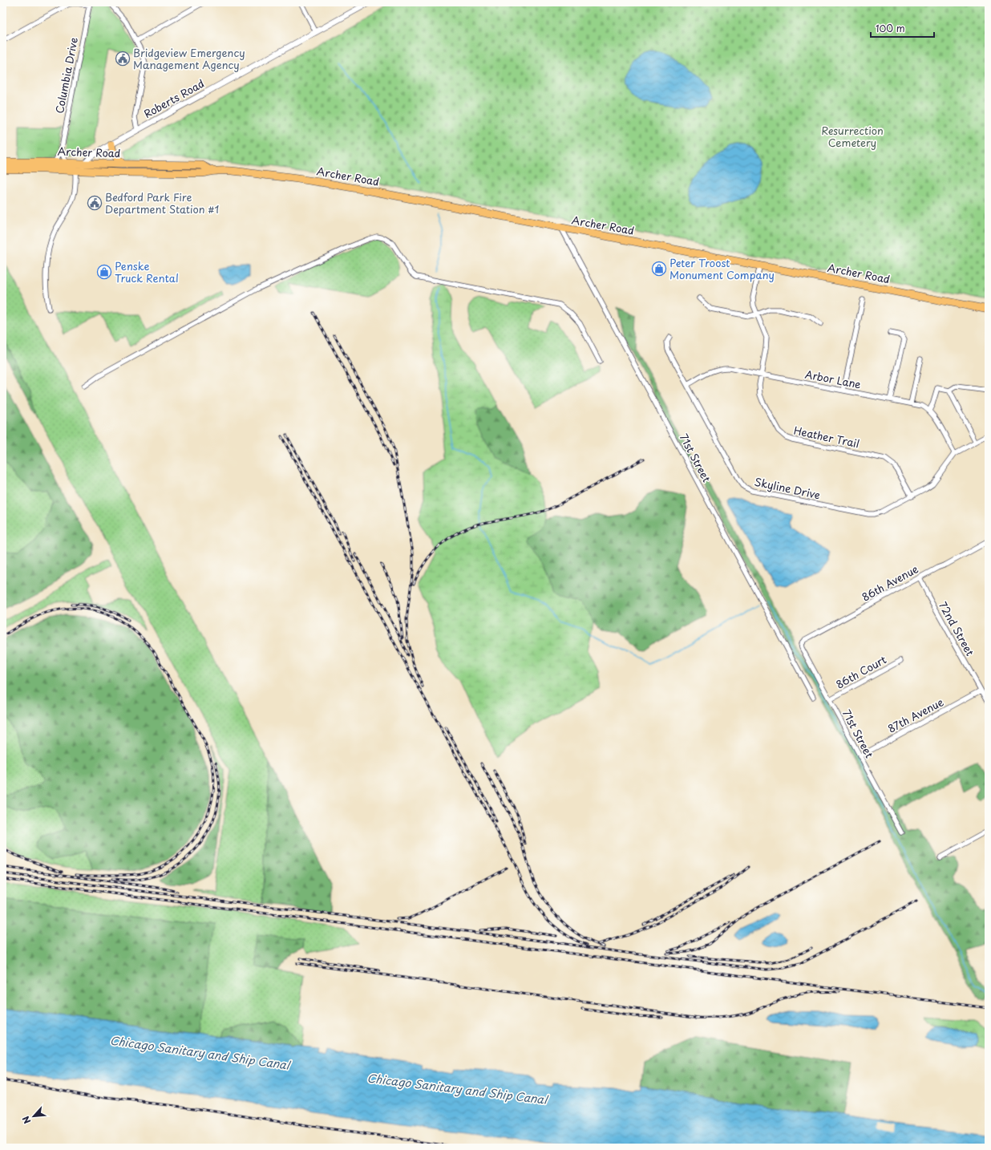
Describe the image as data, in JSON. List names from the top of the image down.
{
  "streets": {
    "main road": ["Archer Road"],
    "street": [
      "Columbia Drive",
      "Roberts Road",
      "Arbor Lane",
      "Heather Trail",
      "71st Street",
      "Skyline Drive",
      "86th Avenue",
      "72nd Street",
      "86th Court",
      "87th Avenue"
    ]
  },
  "crossings": [
    ["Columbia Drive", "Archer Road"],
    ["Roberts Road", "Archer Road"],
    ["Archer Road", "Heather Trail"],
    ["Archer Road", "71st Street"],
    ["Arbor Lane", "Heather Trail"],
    ["Arbor Lane", "Skyline Drive"],
    ["Heather Trail", "Skyline Drive"],
    ["71st Street", "86th Avenue"],
    ["71st Street", "86th Court"],
    ["71st Street", "87th Avenue"],
    ["86th Avenue", "72nd Street"],
    ["72nd Street", "87th Avenue"]
  ],
  "water": ["Chicago Sanitary and Ship Canal"],
  "parks": ["Resurrection Cemetery"],
  "places": {
    "public building": ["Bridgeview Emergency Management Agency", "Bedford Park Fire Department Station #1"],
    "shop": ["Peter Troost Monument Company", "Penske Truck Rental"]
  },
  "scale_bar": "100 m",
  "north": "bottom left"
}
